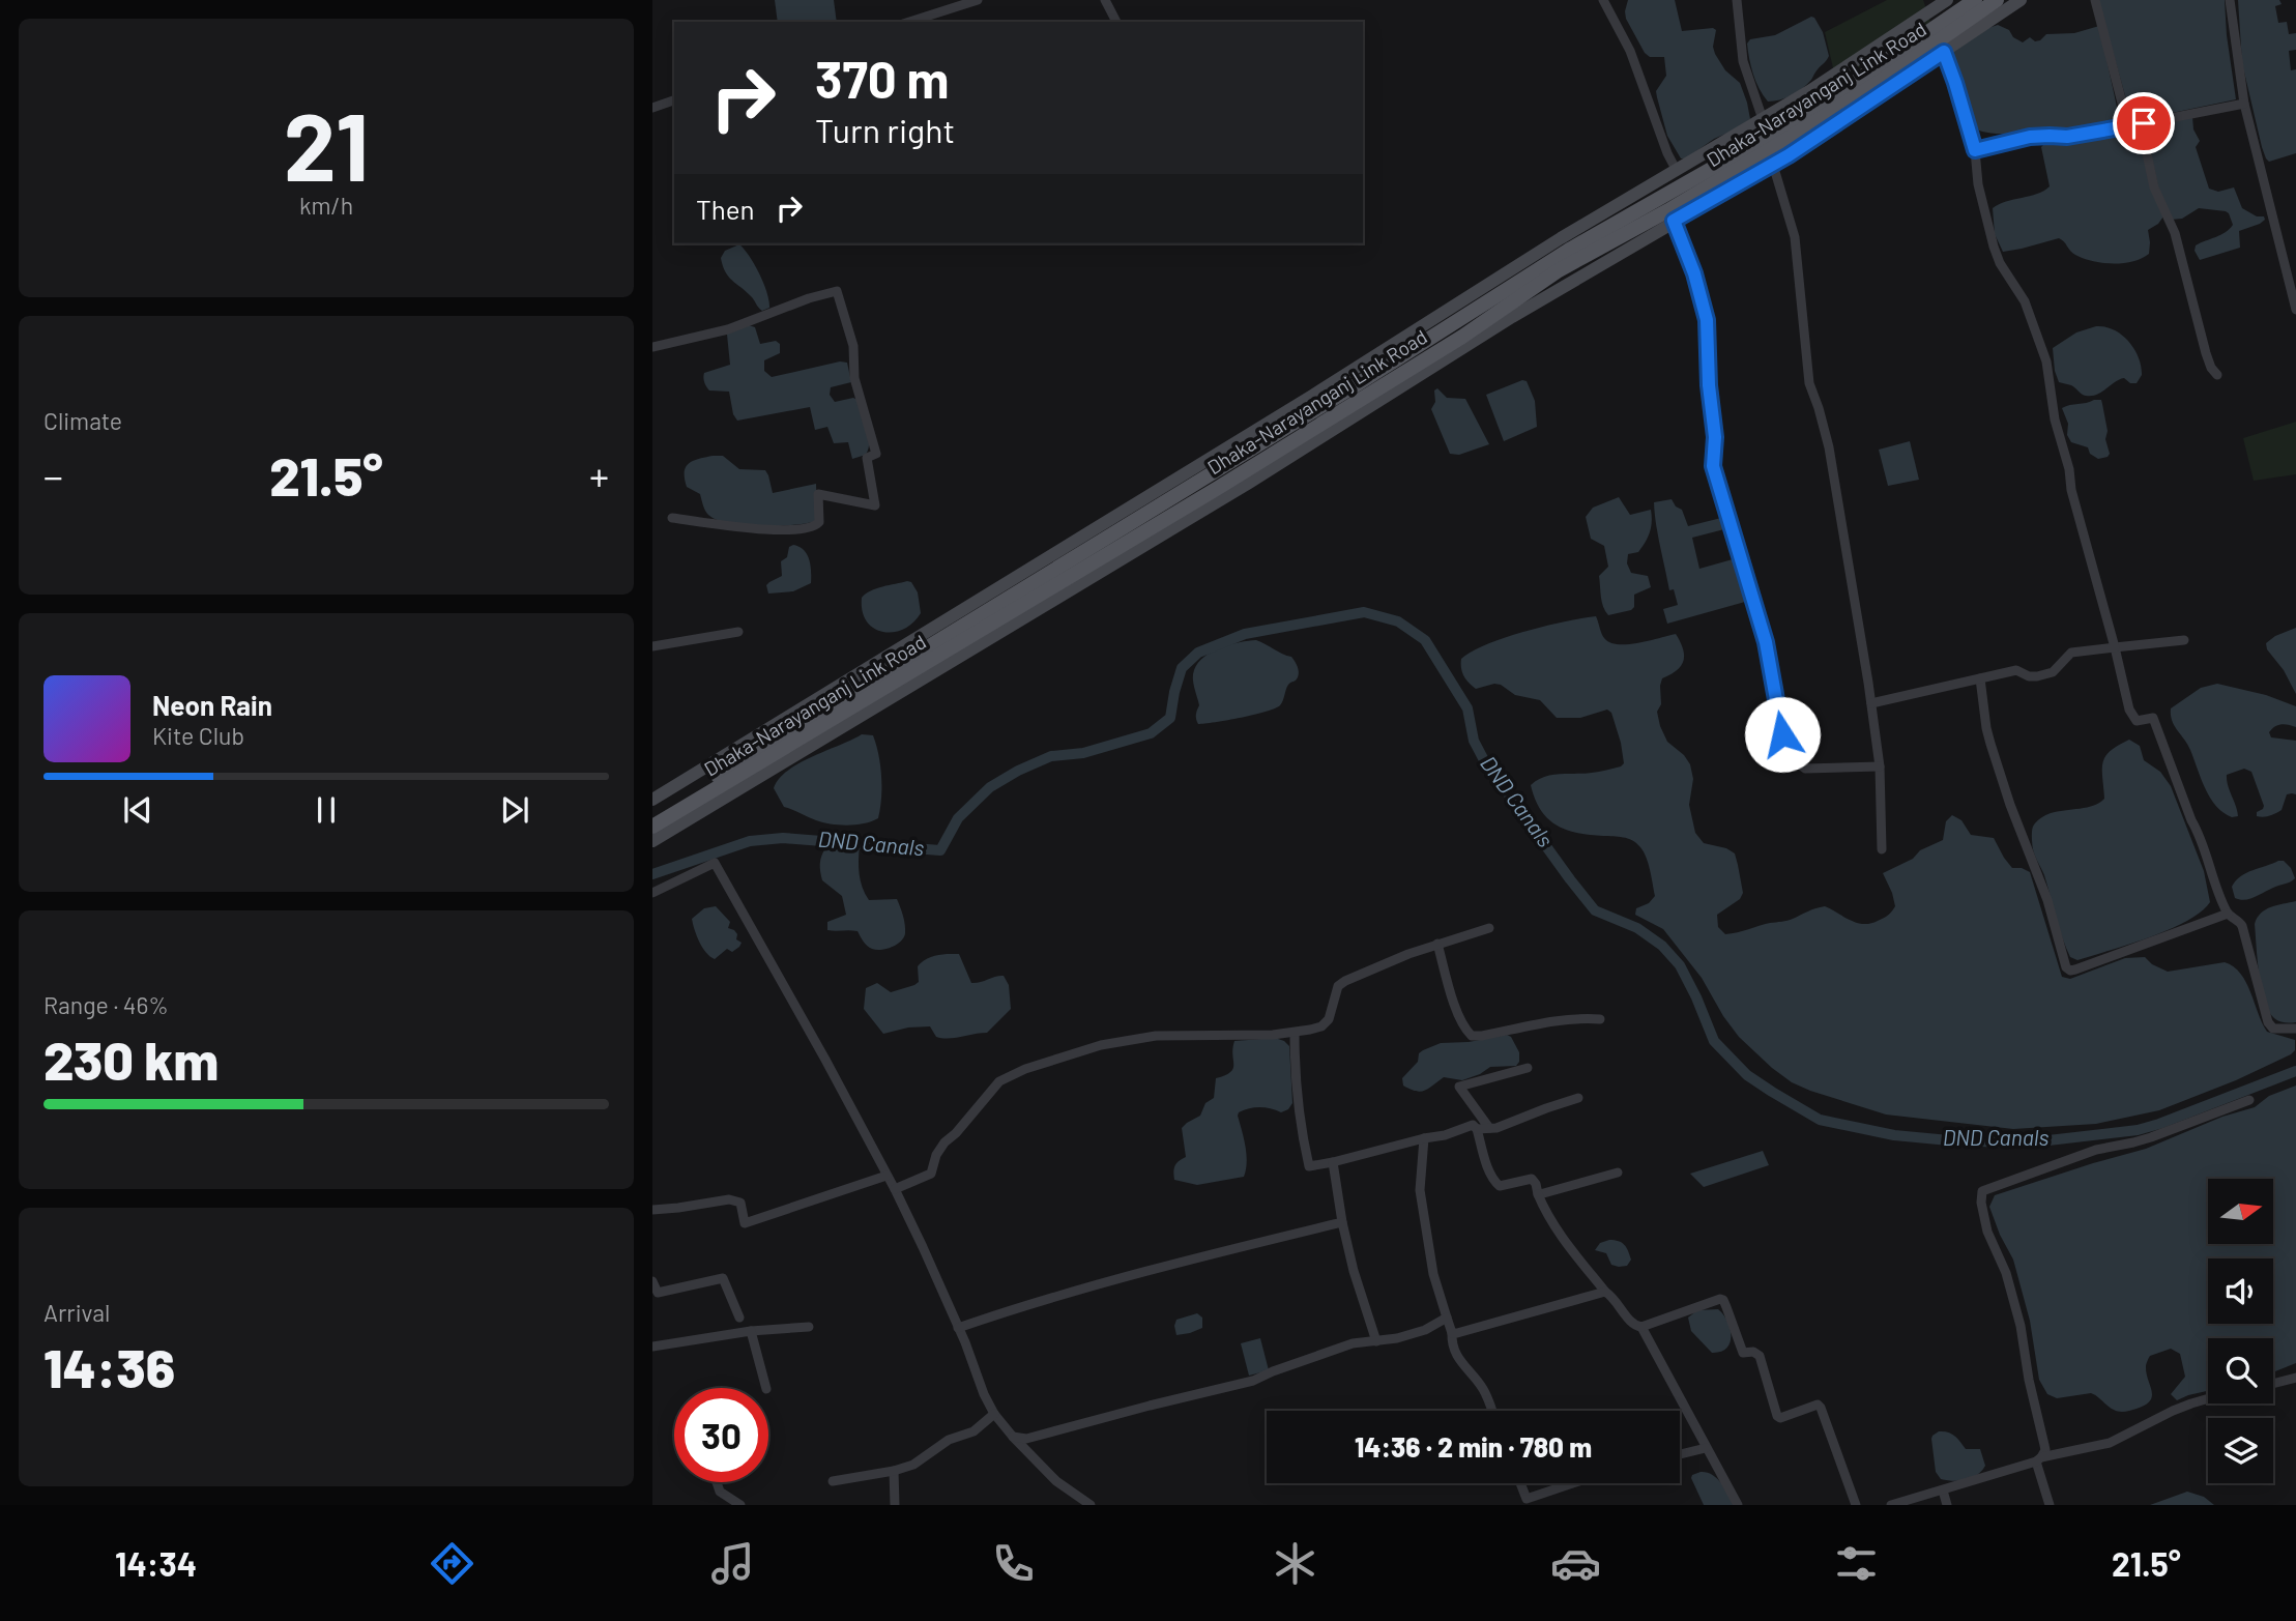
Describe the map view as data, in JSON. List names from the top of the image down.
{
  "streets": {
    "main road": ["Dhaka-Narayanganj Link Road"]
  },
  "water": ["DND Canals"],
  "north": "right",
  "page": {
    "tile": [
      ["21", "km/h"],
      "Climate",
      ["Range · 46%", "230 km"],
      ["Arrival", "14:36"]
    ],
    "turn": ["370 m", "Turn right"],
    "then": "Then",
    "heat": ["−", "21.5°", "+"],
    "song": ["Neon Rain", "Kite Club"],
    "limit": "30",
    "trip": "14:36 · 2 min · 780 m",
    "tabs": ["14:34", "21.5°"]
  }
}
